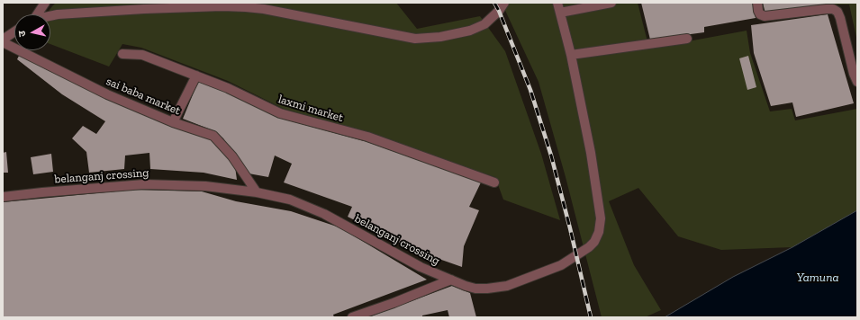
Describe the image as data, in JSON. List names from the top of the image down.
{
  "streets": {
    "street": ["sai baba market", "laxmi market", "belanganj crossing"]
  },
  "crossings": [
    ["sai baba market", "belanganj crossing"]
  ],
  "water": ["Yamuna"],
  "north": "left"
}
